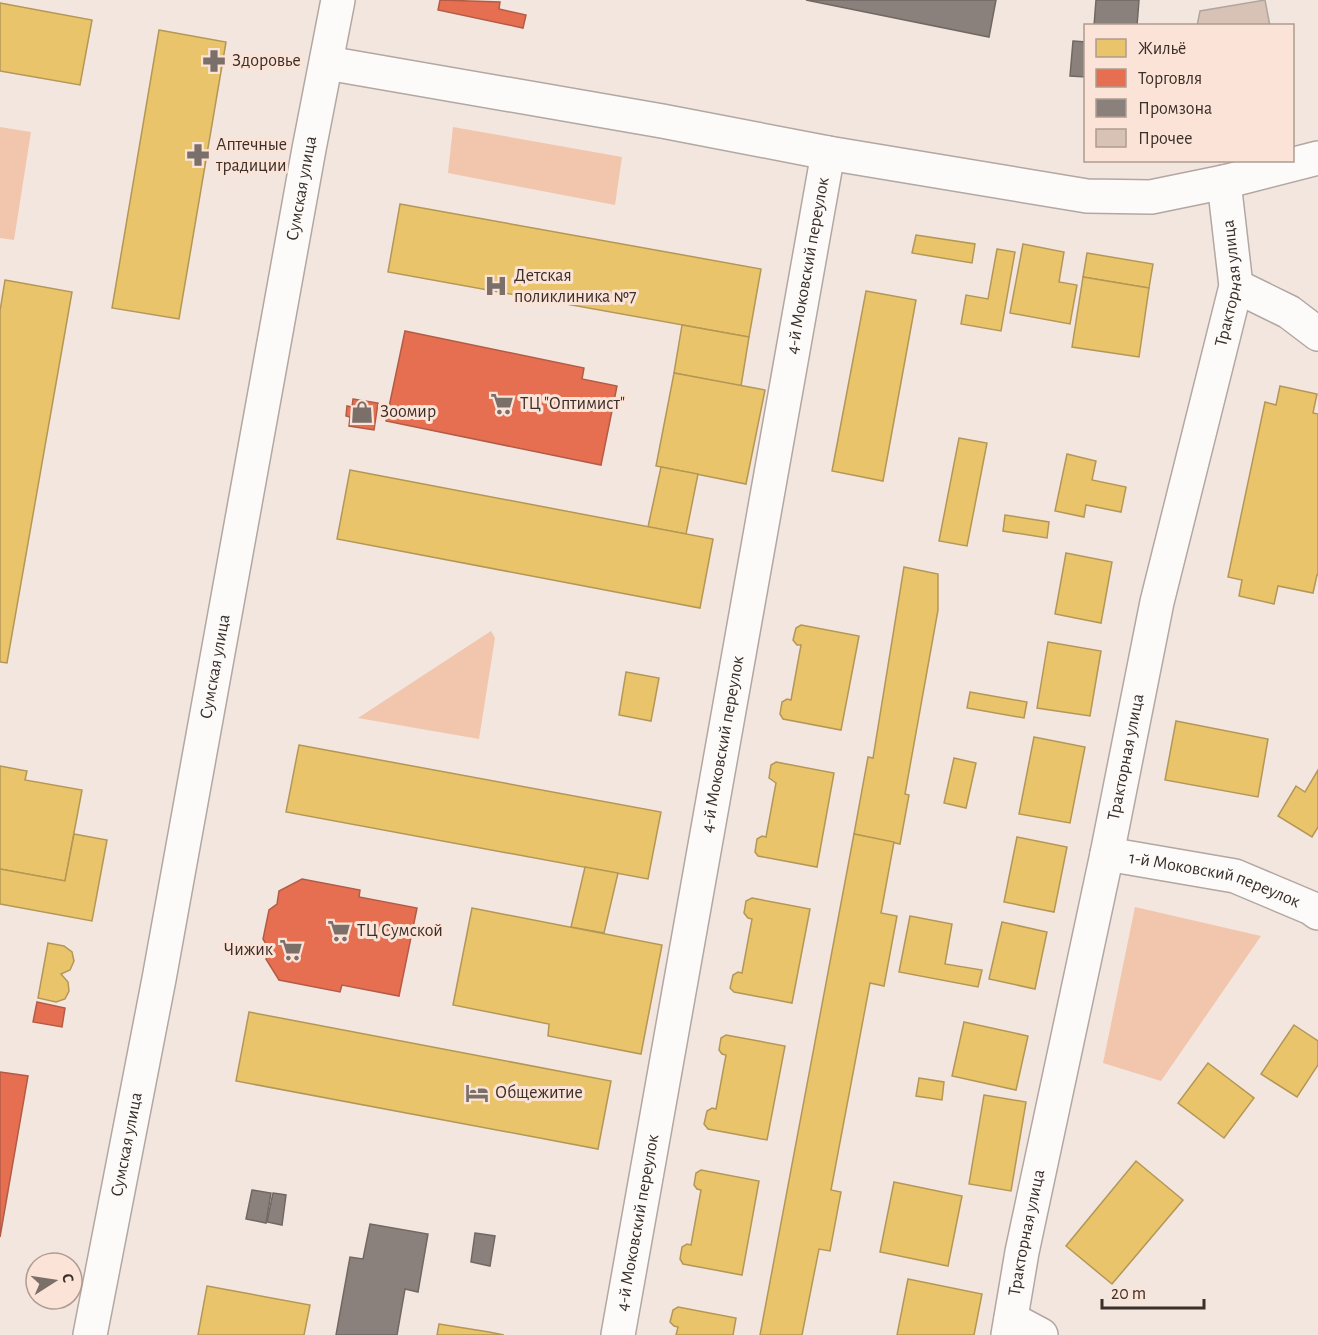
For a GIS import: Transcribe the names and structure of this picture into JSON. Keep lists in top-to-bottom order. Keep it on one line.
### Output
{"streets":{"street":["Сумская улица","4-й Моковский переулок","Тракторная улица","1-й Моковский переулок"]},"crossings":[["Тракторная улица","1-й Моковский переулок"]],"places":{"pharmacy":["Здоровье","Аптечные традиции"],"hospital":["Детская поликлиника №7"],"supermarket":["ТЦ \"Оптимист\"","ТЦ Сумской","Чижик"],"shop":["Зоомир"],"hotel":["Общежитие"]},"legend":["Жильё","Торговля","Промзона","Прочее"],"scale_bar":"20 m","north":"right"}
